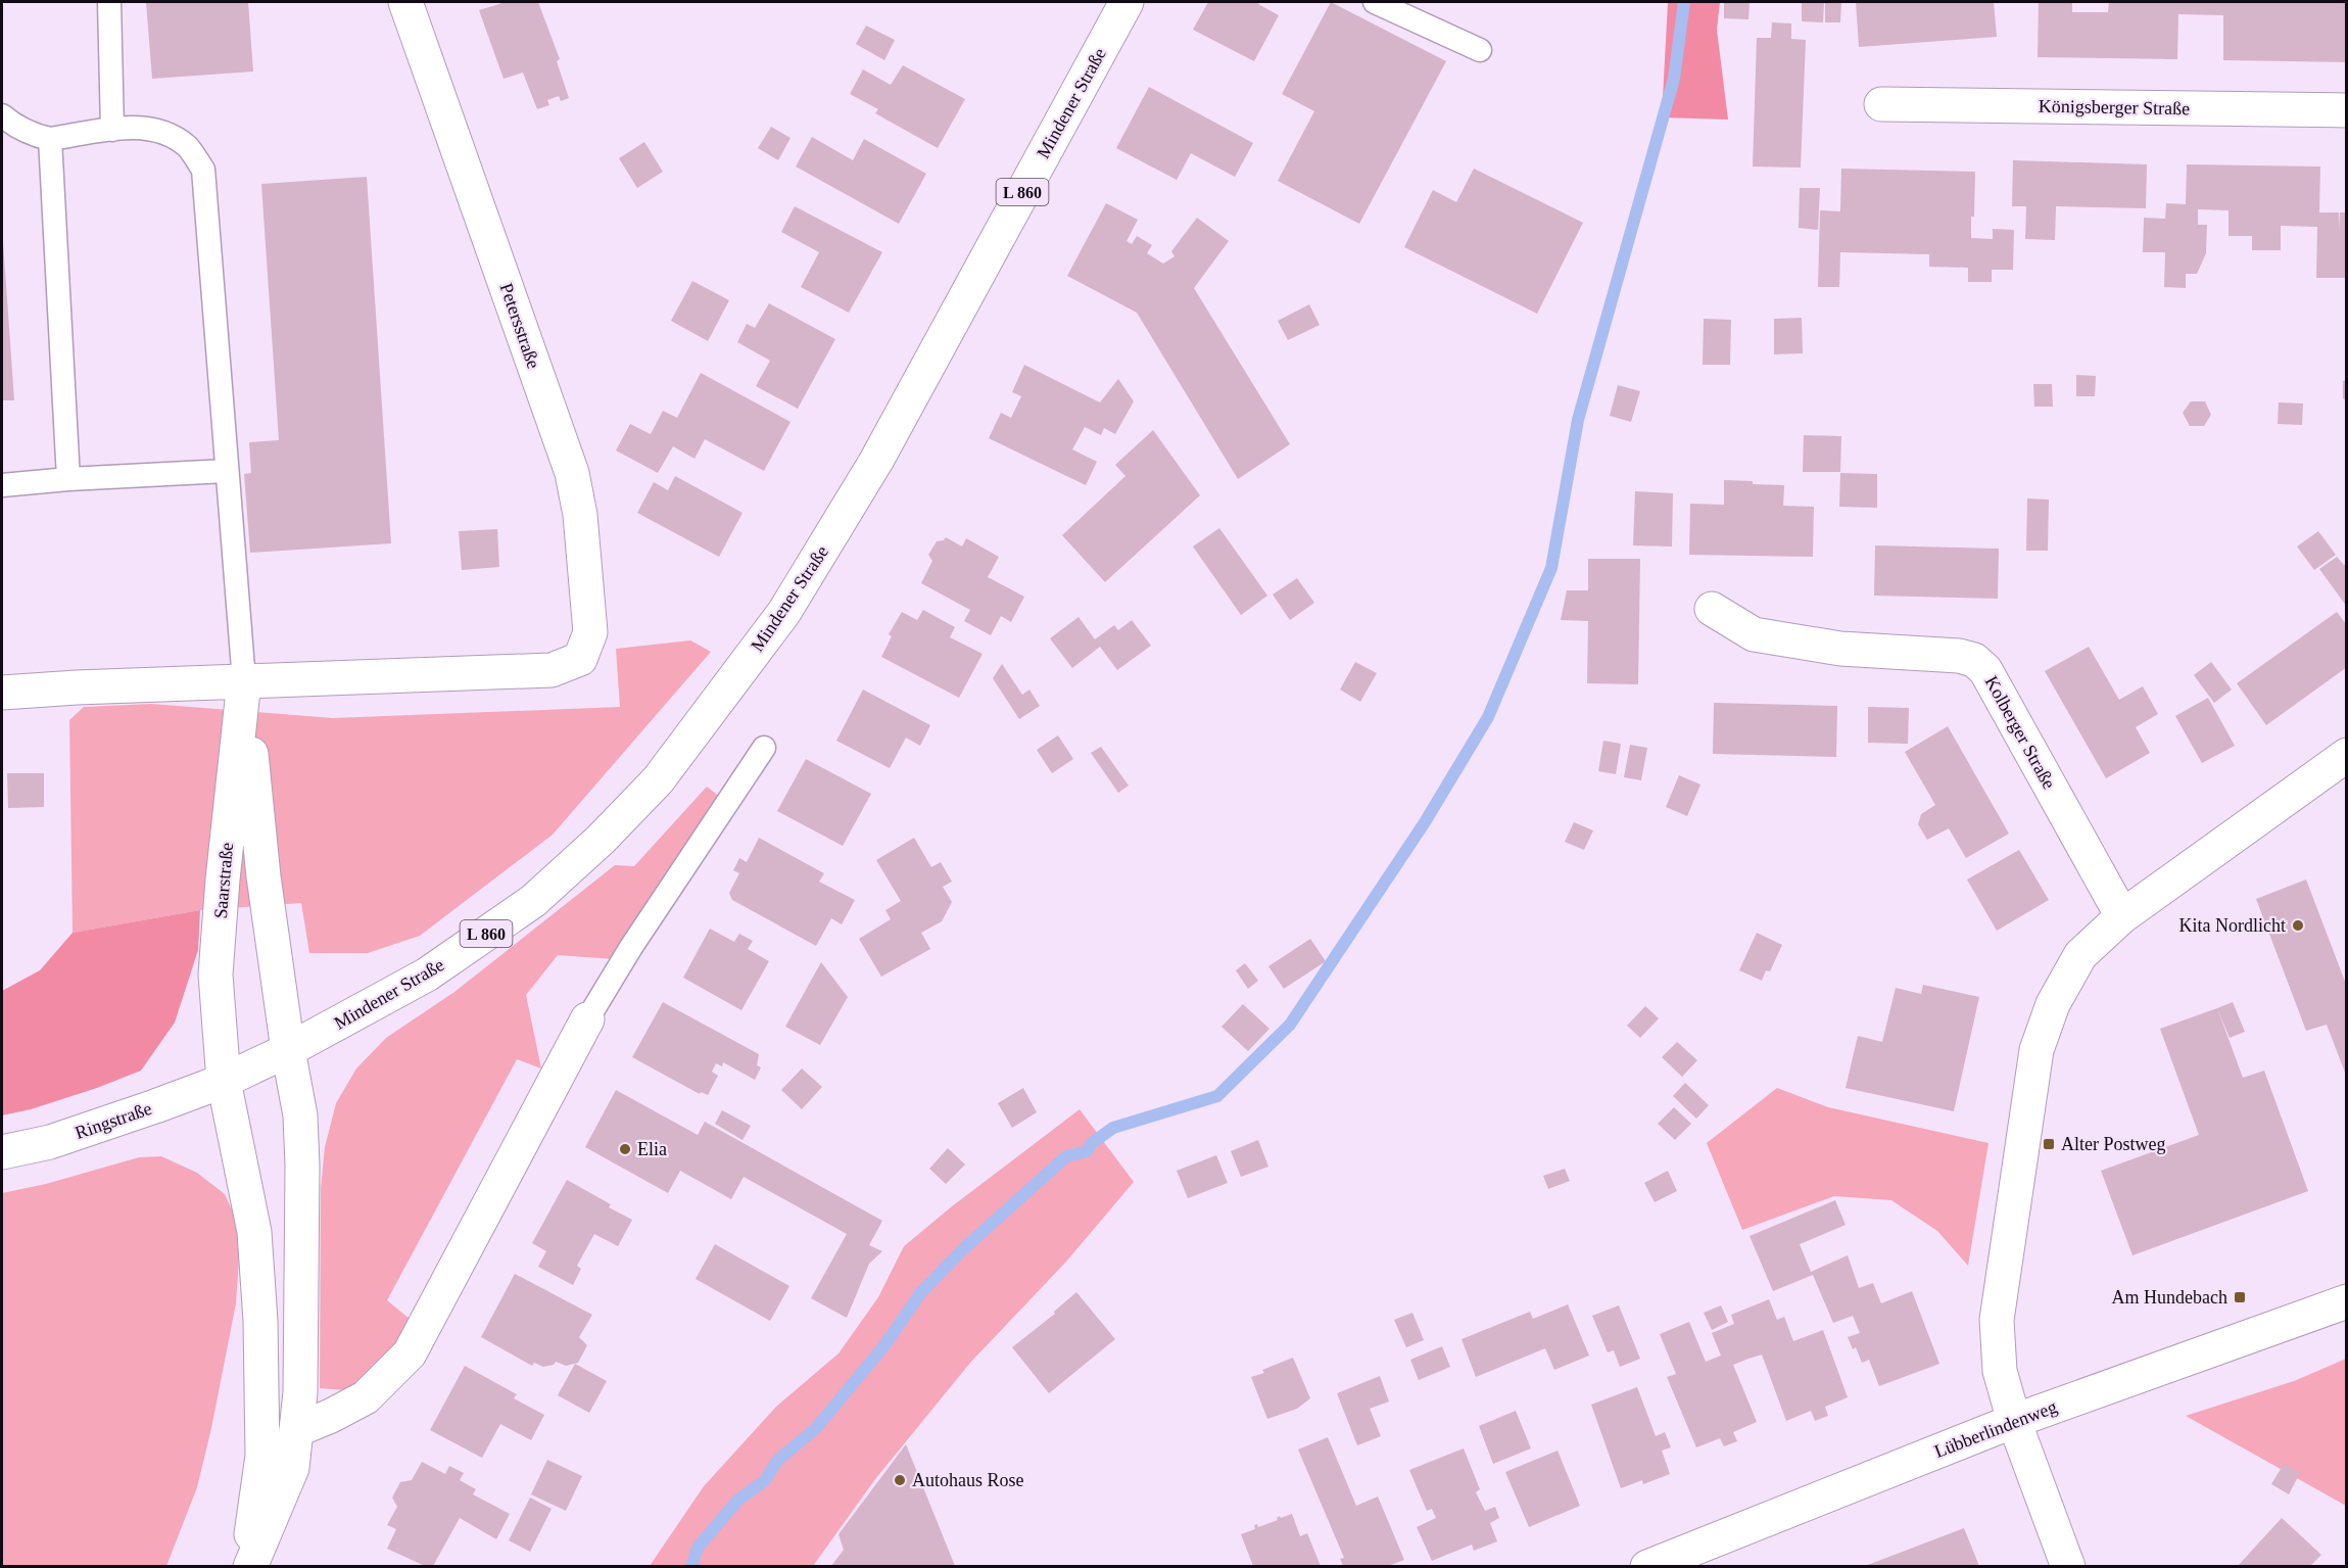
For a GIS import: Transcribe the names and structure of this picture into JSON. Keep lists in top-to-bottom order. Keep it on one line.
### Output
{"streets":{"street":["Mindener Straße","Königsberger Straße","L 860","Petersstraße","Kolberger Straße","Saarstraße","Ringstraße","Lübberlindenweg"]},"crossings":[["Mindener Straße","Saarstraße"],["Mindener Straße","Ringstraße"],["Petersstraße","Saarstraße"],["Saarstraße","Ringstraße"]],"places":{"other":["Kita Nordlicht","Elia","Autohaus Rose"],"transit":["Alter Postweg","Am Hundebach"]}}
